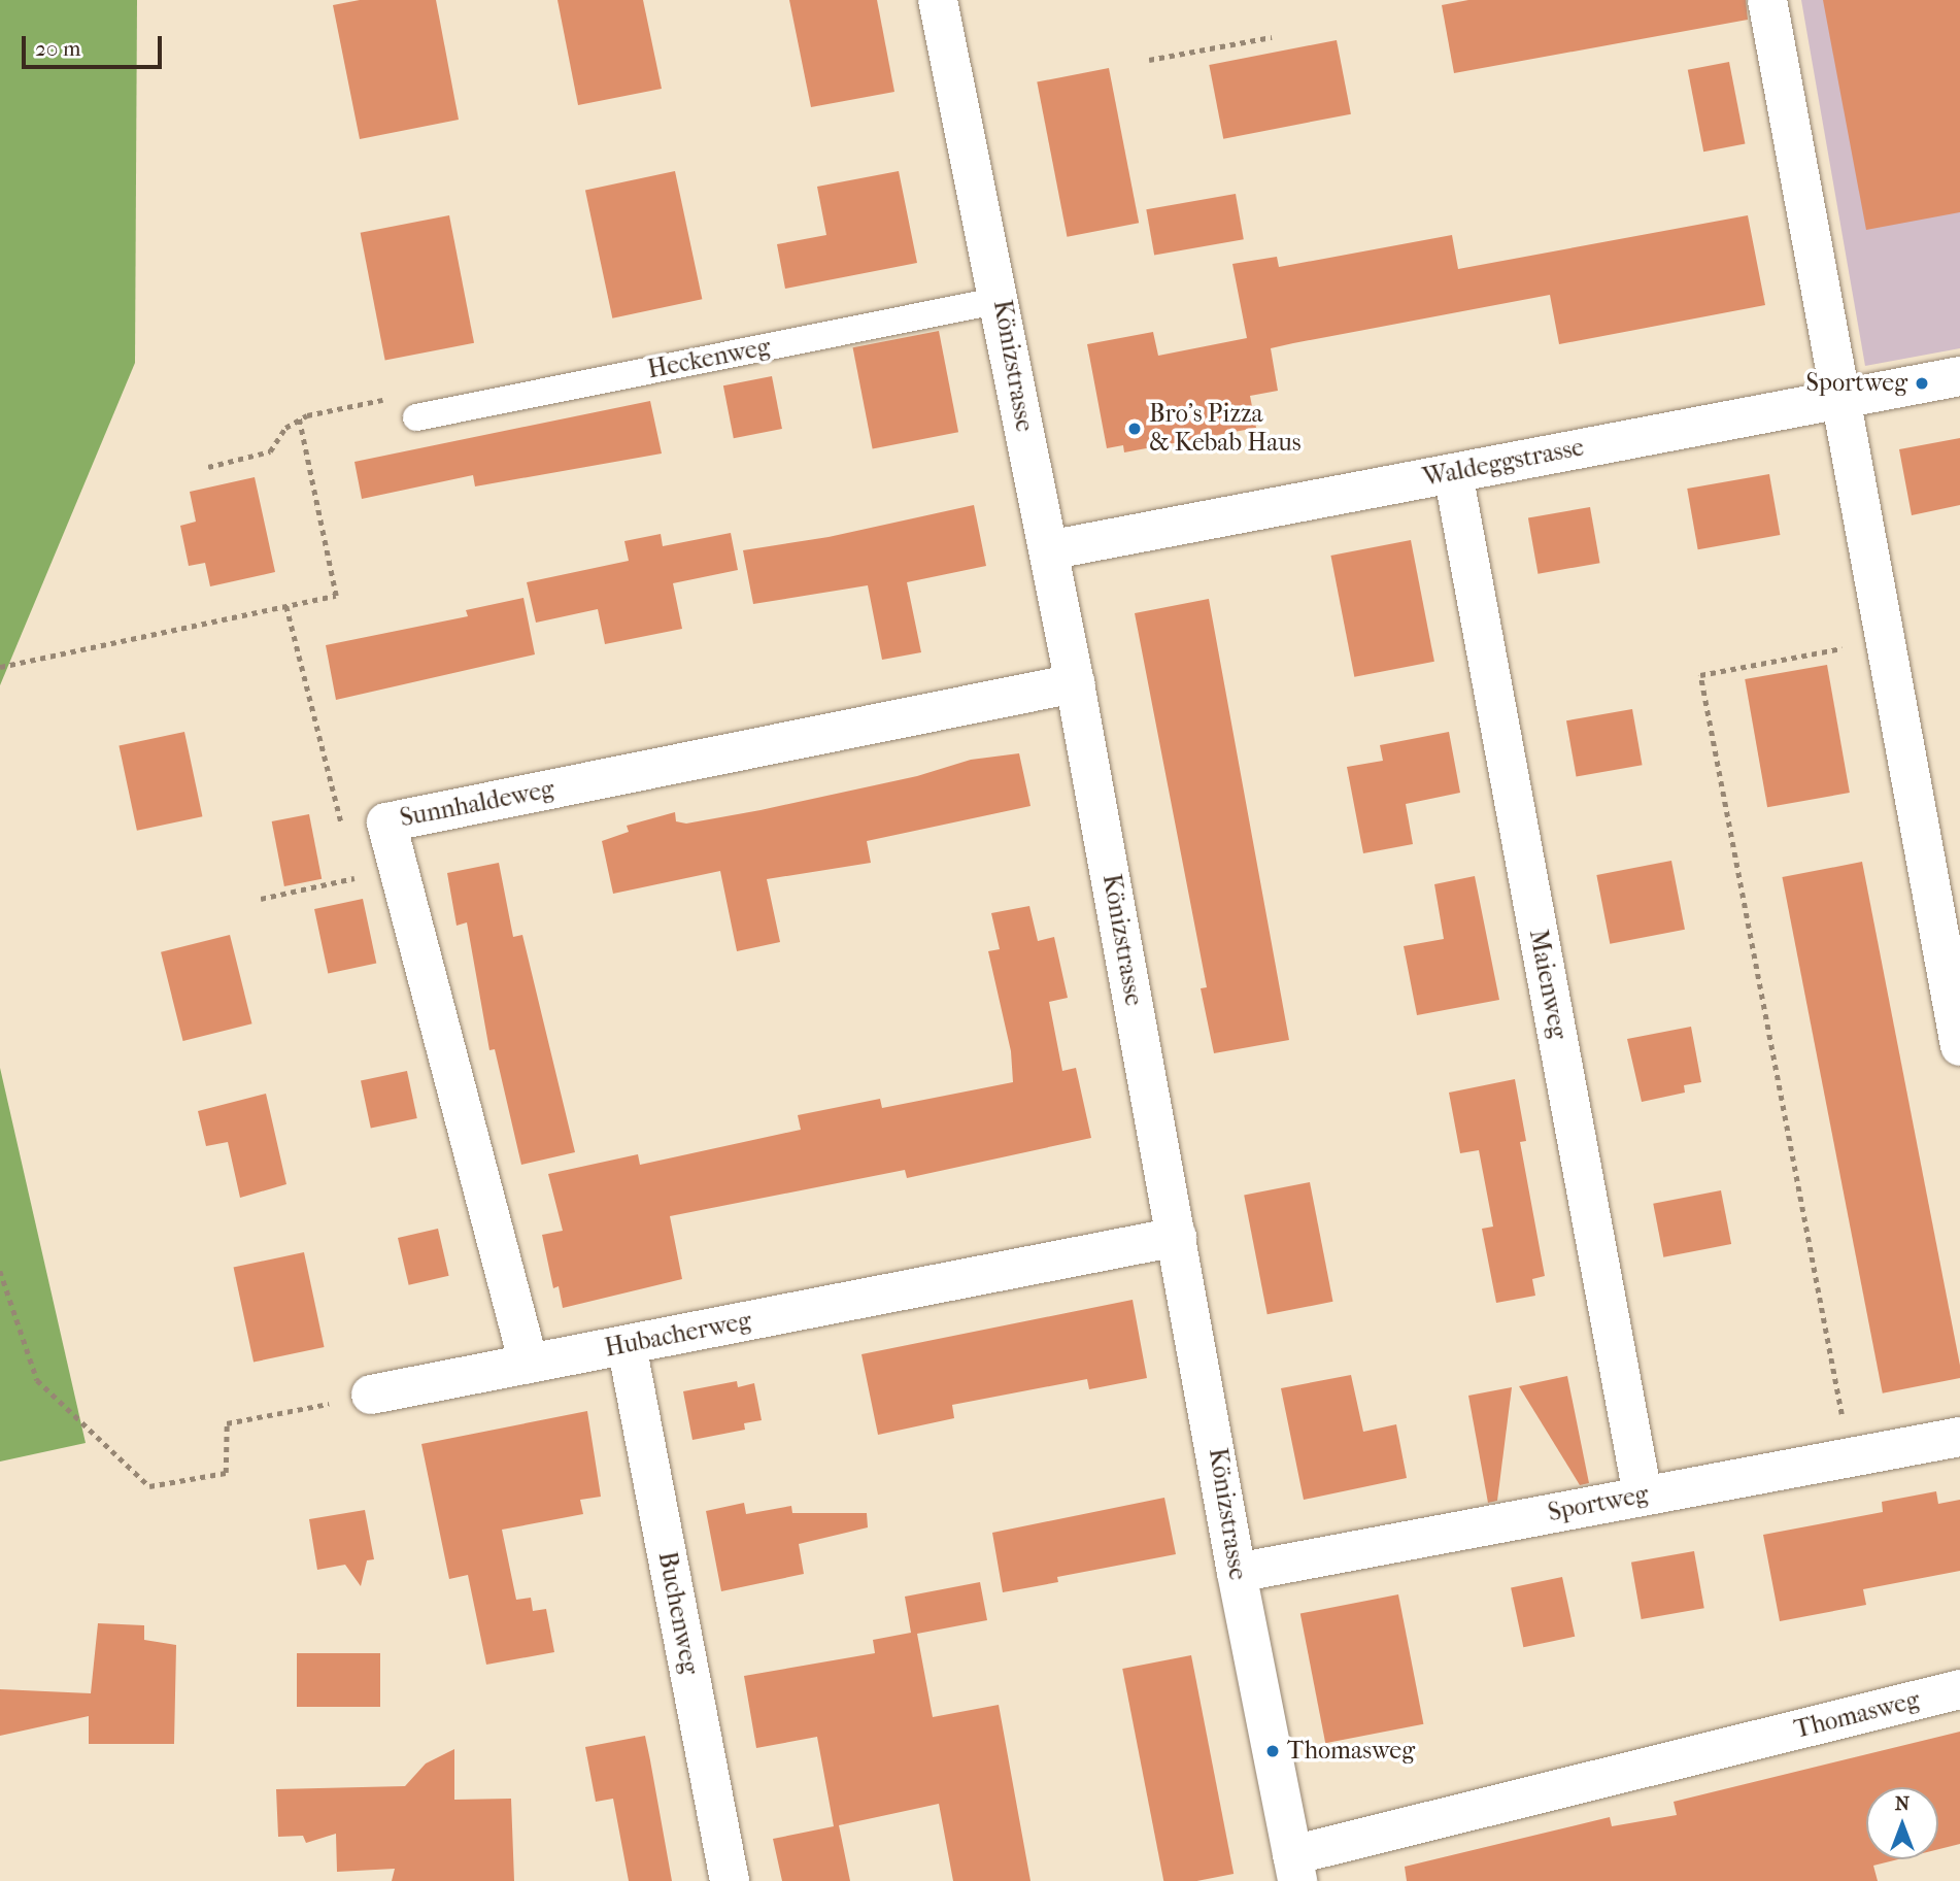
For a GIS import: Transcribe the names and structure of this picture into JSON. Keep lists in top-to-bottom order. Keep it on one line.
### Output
{"streets":{"street":["Könizstrasse","Waldeggstrasse","Sunnhaldeweg","Maienweg","Hubacherweg","Sportweg","Buchenweg","Thomasweg"],"lane":["Heckenweg"]},"crossings":[["Heckenweg","Könizstrasse"],["Könizstrasse","Waldeggstrasse"],["Könizstrasse","Sunnhaldeweg"],["Könizstrasse","Hubacherweg"],["Könizstrasse","Sportweg"],["Könizstrasse","Thomasweg"],["Waldeggstrasse","Maienweg"],["Sunnhaldeweg","Hubacherweg"],["Maienweg","Sportweg"],["Hubacherweg","Buchenweg"]],"places":["Sportweg","Bro's Pizza & Kebab Haus","Thomasweg"],"scale_bar":"20 m","north":"top"}
